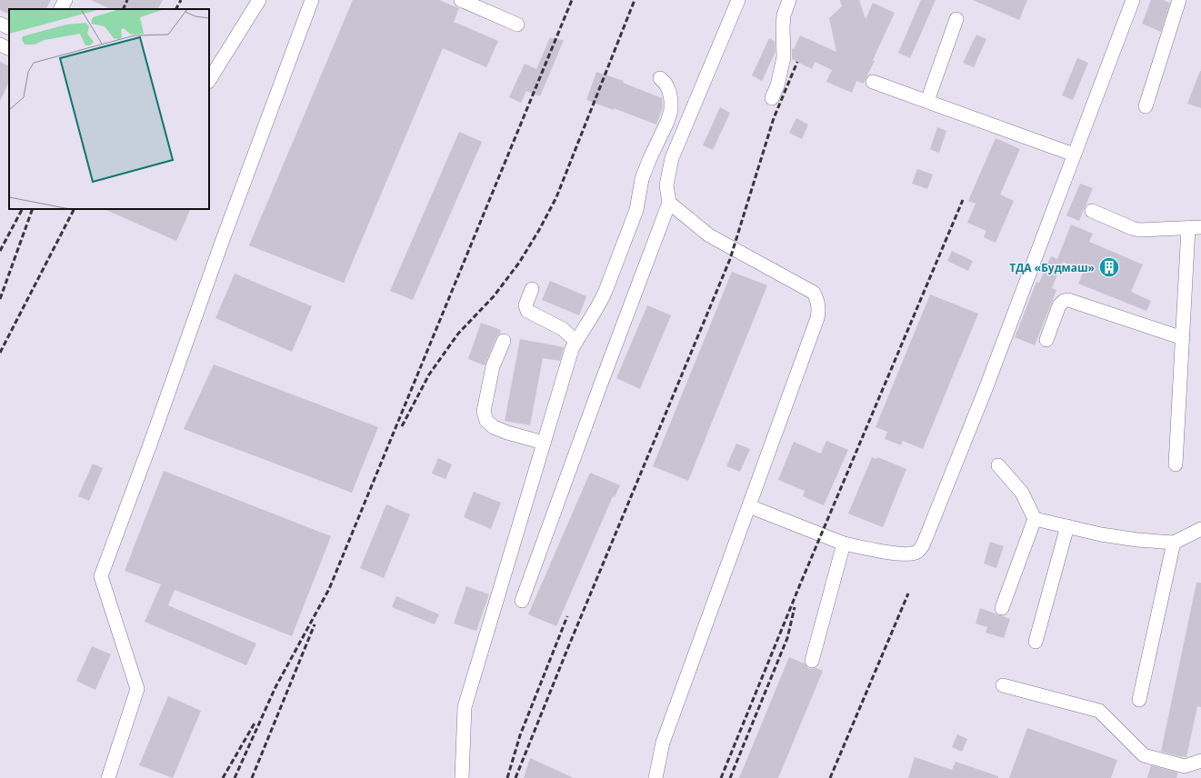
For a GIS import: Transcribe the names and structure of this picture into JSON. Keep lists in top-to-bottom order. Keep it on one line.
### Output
{"places":{"building":["ТДА «Будмаш»"]}}
